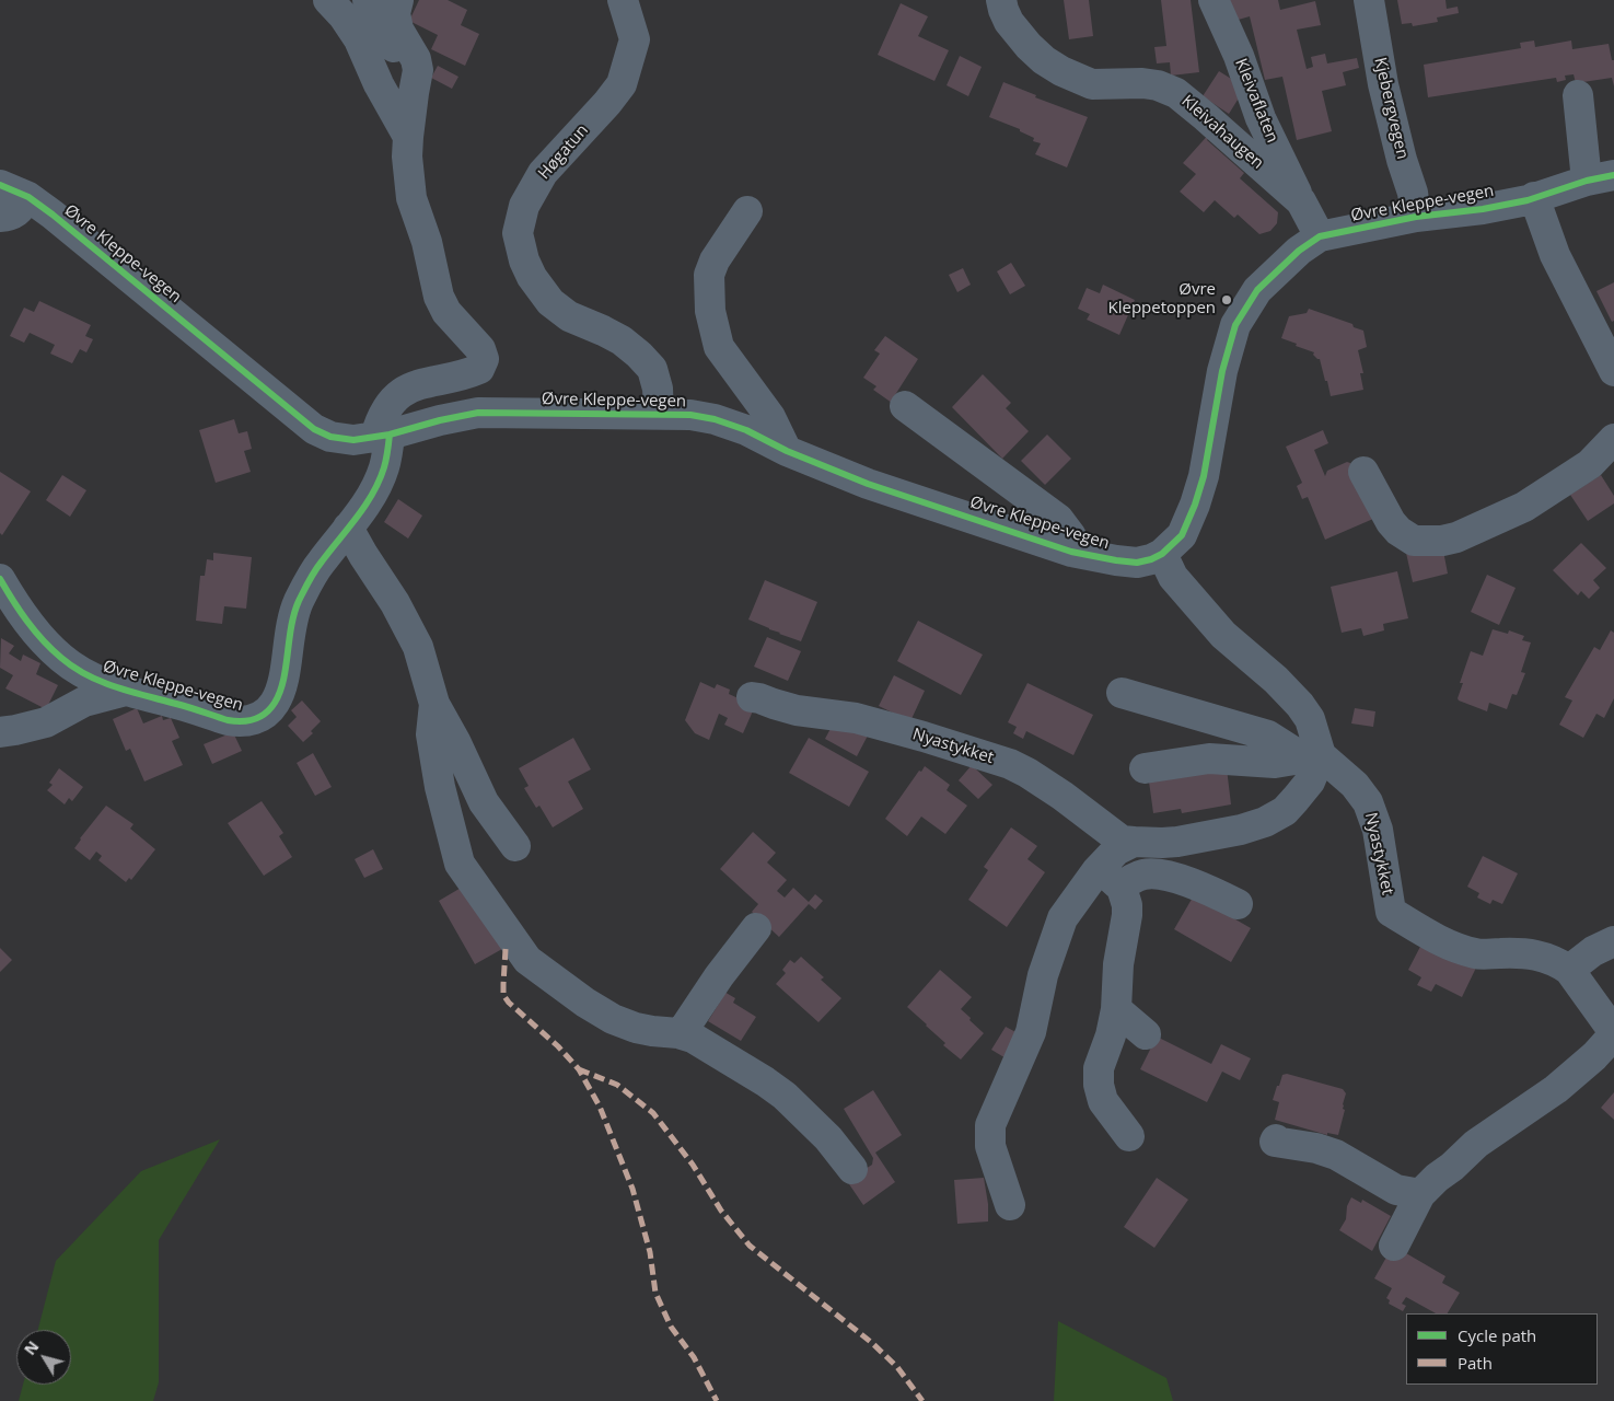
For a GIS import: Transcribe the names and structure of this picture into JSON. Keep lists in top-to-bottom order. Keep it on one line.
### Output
{"streets":{"street":["Kleivaflaten","Kjebergvegen","Kleivahaugen","Høgatun","Øvre Kleppe-vegen","Nyastykket"]},"crossings":[["Kleivaflaten","Kleivahaugen"],["Kjebergvegen","Øvre Kleppe-vegen"],["Kleivahaugen","Øvre Kleppe-vegen"],["Høgatun","Øvre Kleppe-vegen"]],"places":["Øvre Kleppetoppen"],"legend":["Cycle path","Path"],"north":"top left"}
